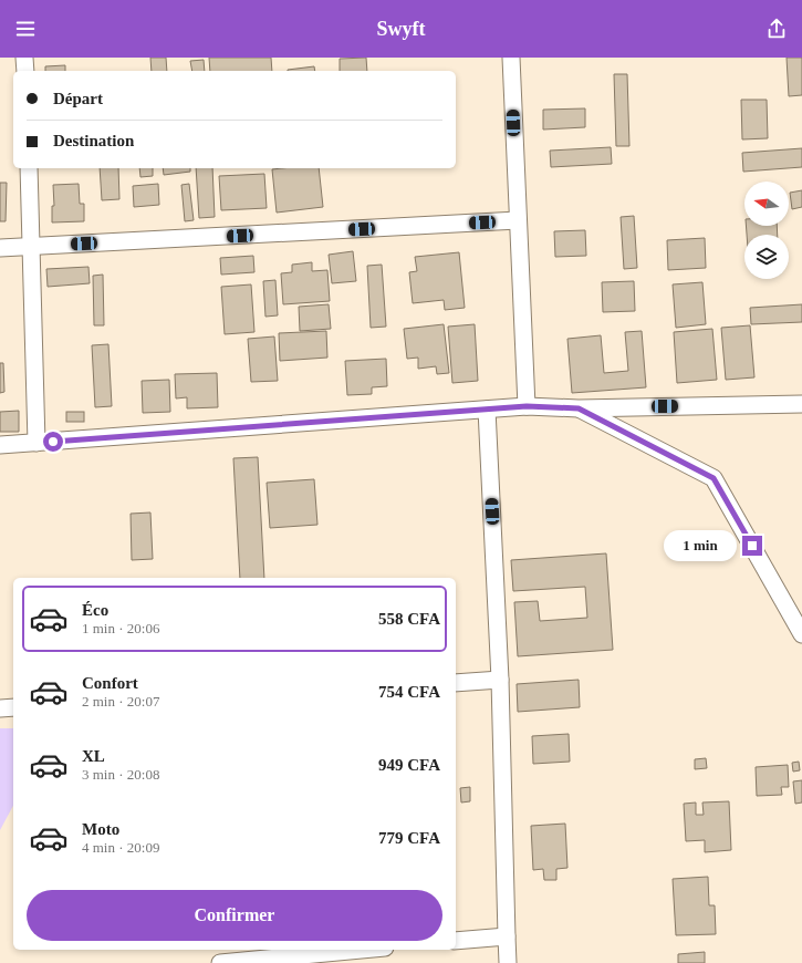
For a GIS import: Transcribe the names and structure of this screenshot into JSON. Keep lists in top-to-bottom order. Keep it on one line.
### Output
{"north":"left","page":{"header":"Swyft","banner":["Départ","Destination"],"bubble":"1 min","list":[{"name":"Éco","note":"1 min · 20:06","value":"558 CFA"},{"name":"Confort","note":"2 min · 20:07","value":"754 CFA"},{"name":"XL","note":"3 min · 20:08","value":"949 CFA"},{"name":"Moto","note":"4 min · 20:09","value":"779 CFA"}],"buttons":"Confirmer"}}
